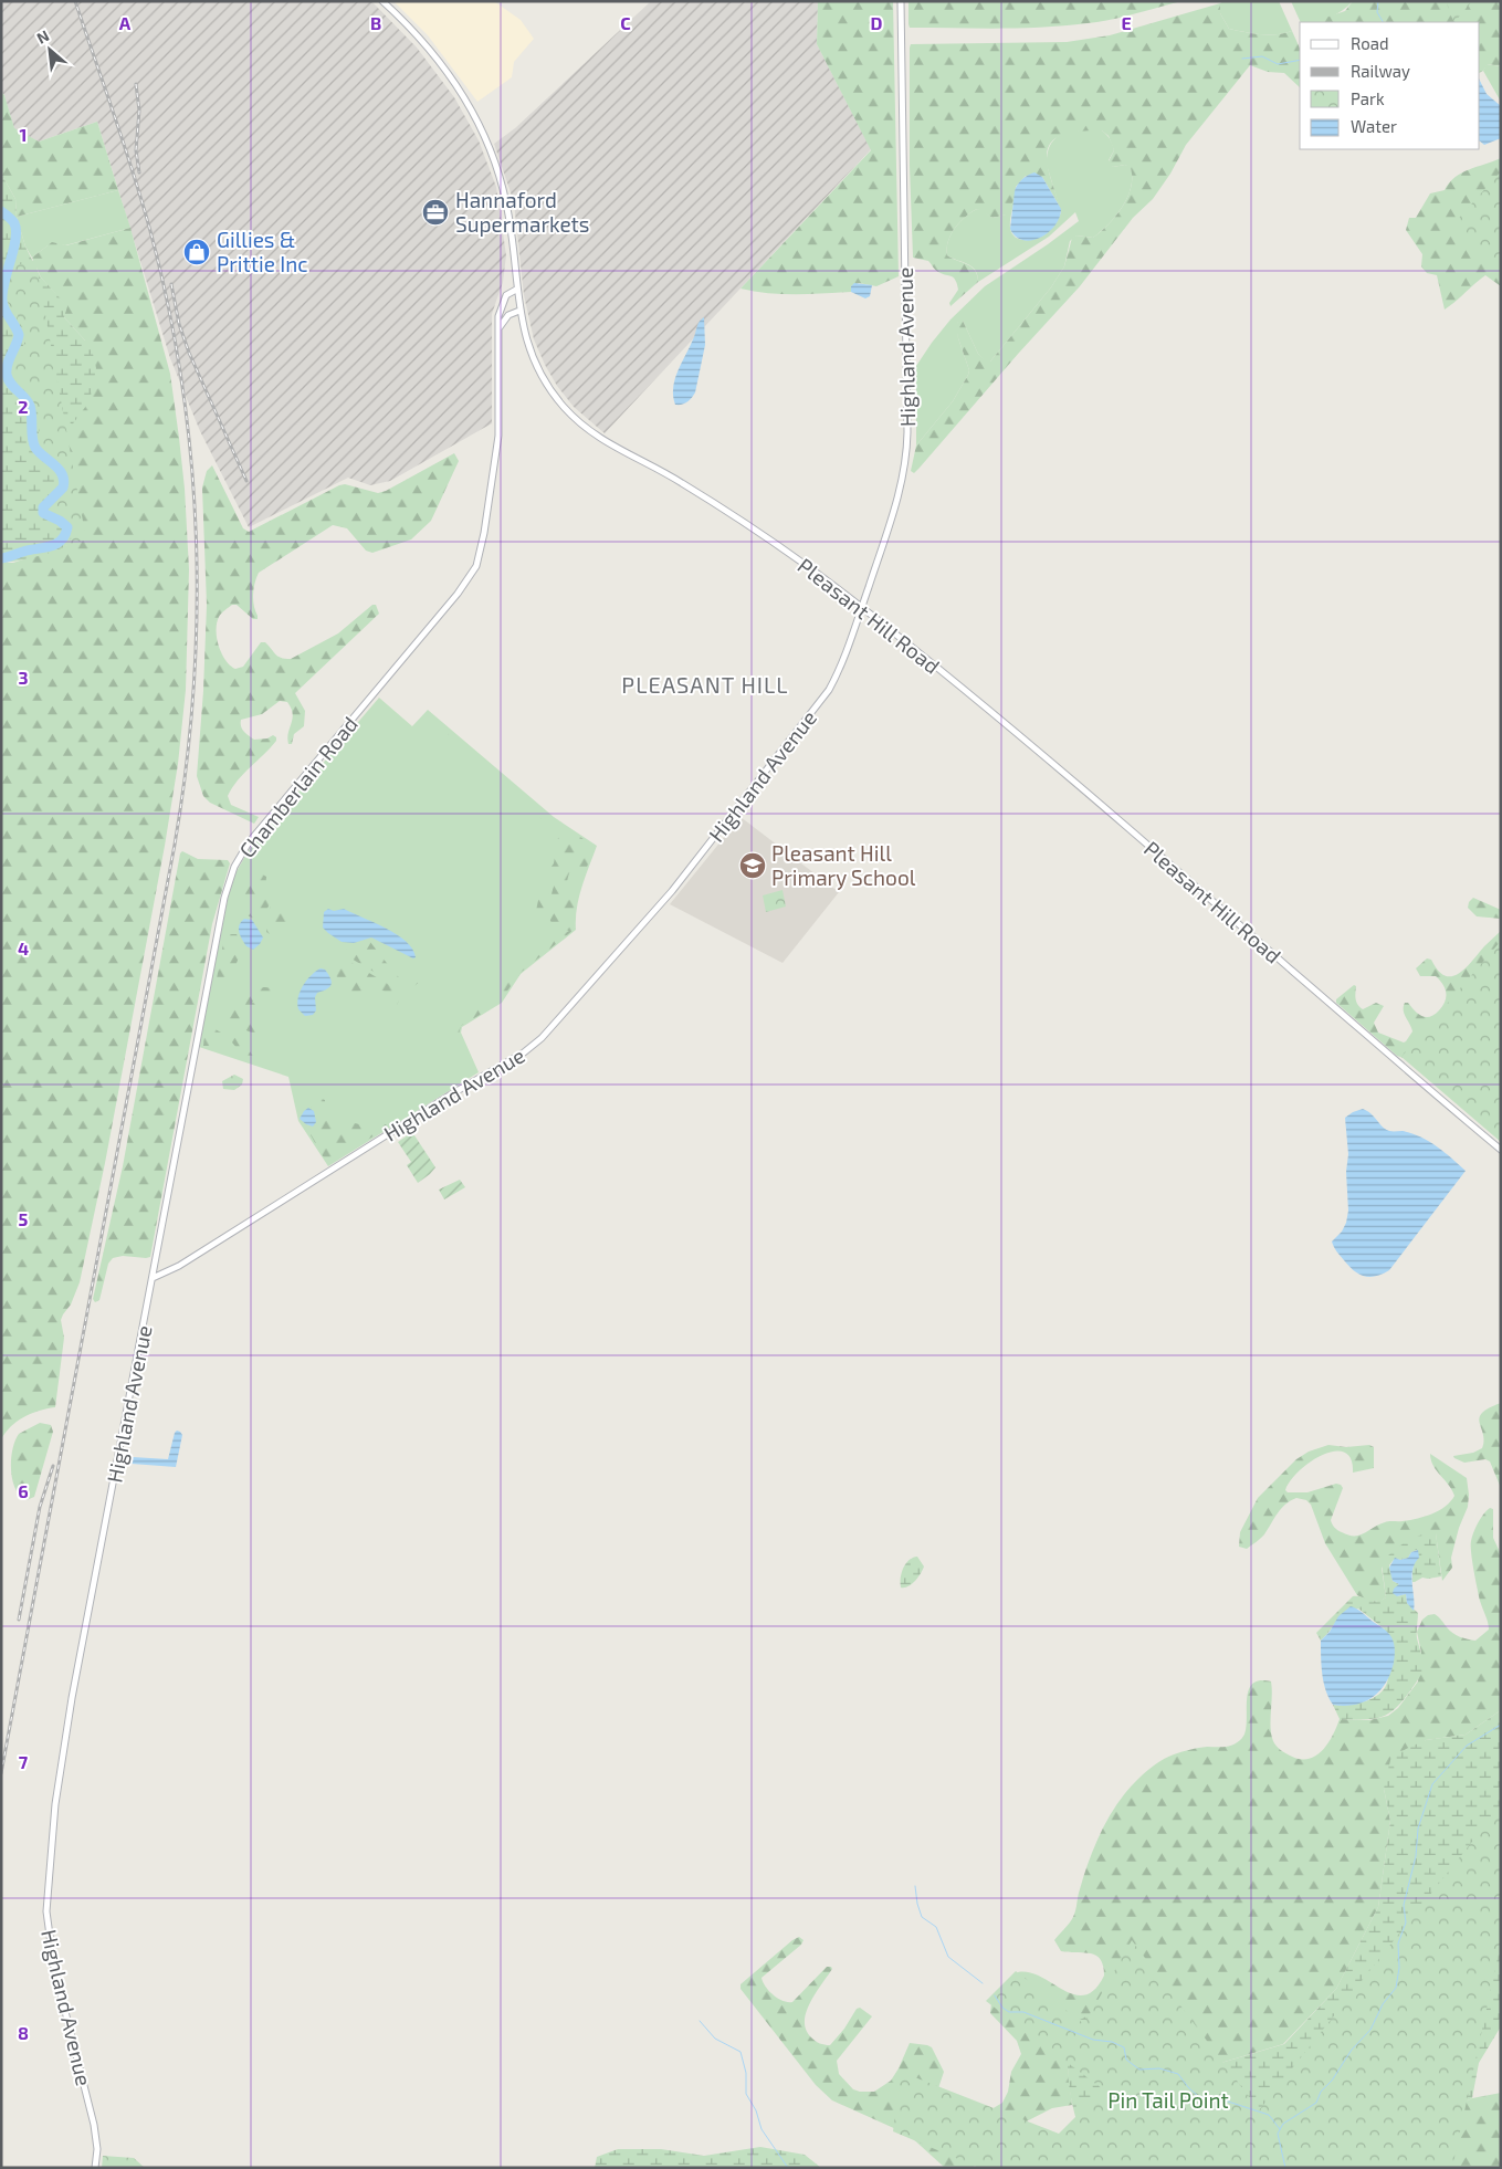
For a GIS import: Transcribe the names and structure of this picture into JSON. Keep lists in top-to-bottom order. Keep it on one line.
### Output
{"streets":{"street":["Highland Avenue","Pleasant Hill Road","Chamberlain Road"]},"crossings":[["Highland Avenue","Pleasant Hill Road"],["Highland Avenue","Chamberlain Road"],["Pleasant Hill Road","Chamberlain Road"]],"districts":["PLEASANT HILL"],"parks":["Pin Tail Point"],"places":{"office":["Hannaford Supermarkets"],"shop":["Gillies & Prittie Inc"],"school or university":["Pleasant Hill Primary School"]},"legend":["Road","Railway","Park","Water"],"north":"top left","grid":{"columns":["A","B","C","D","E"],"rows":["1","2","3","4","5","6","7","8"]}}
